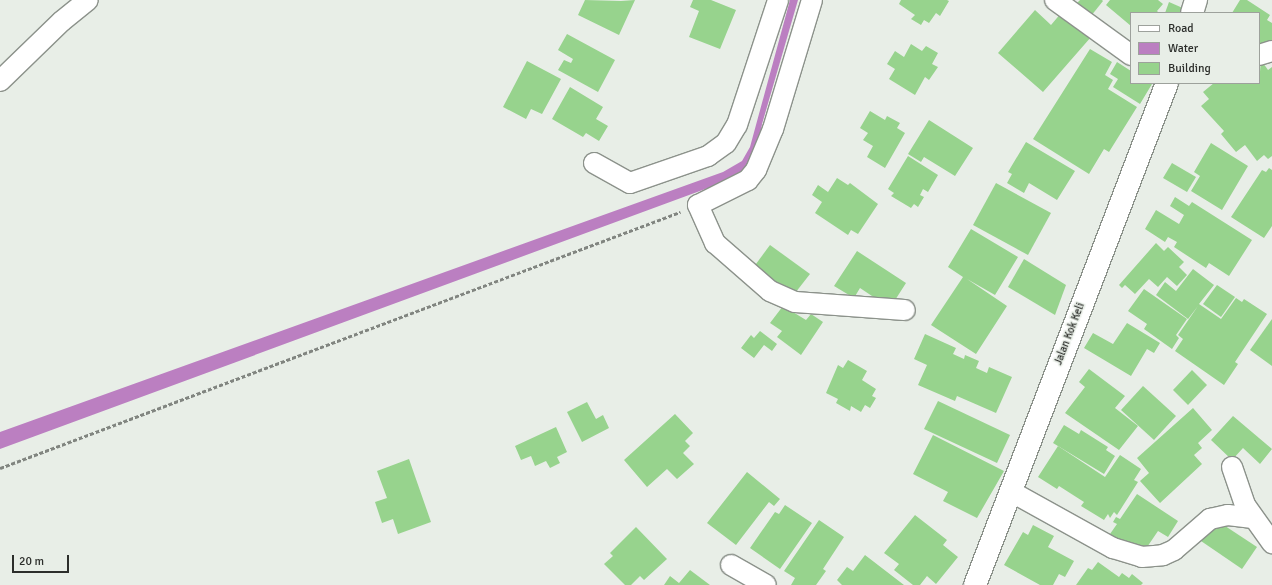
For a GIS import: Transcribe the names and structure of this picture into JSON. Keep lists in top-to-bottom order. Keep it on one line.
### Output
{"streets":{"street":["Jalan Kok Keli"]},"legend":["Road","Water","Building"],"scale_bar":"20 m"}
